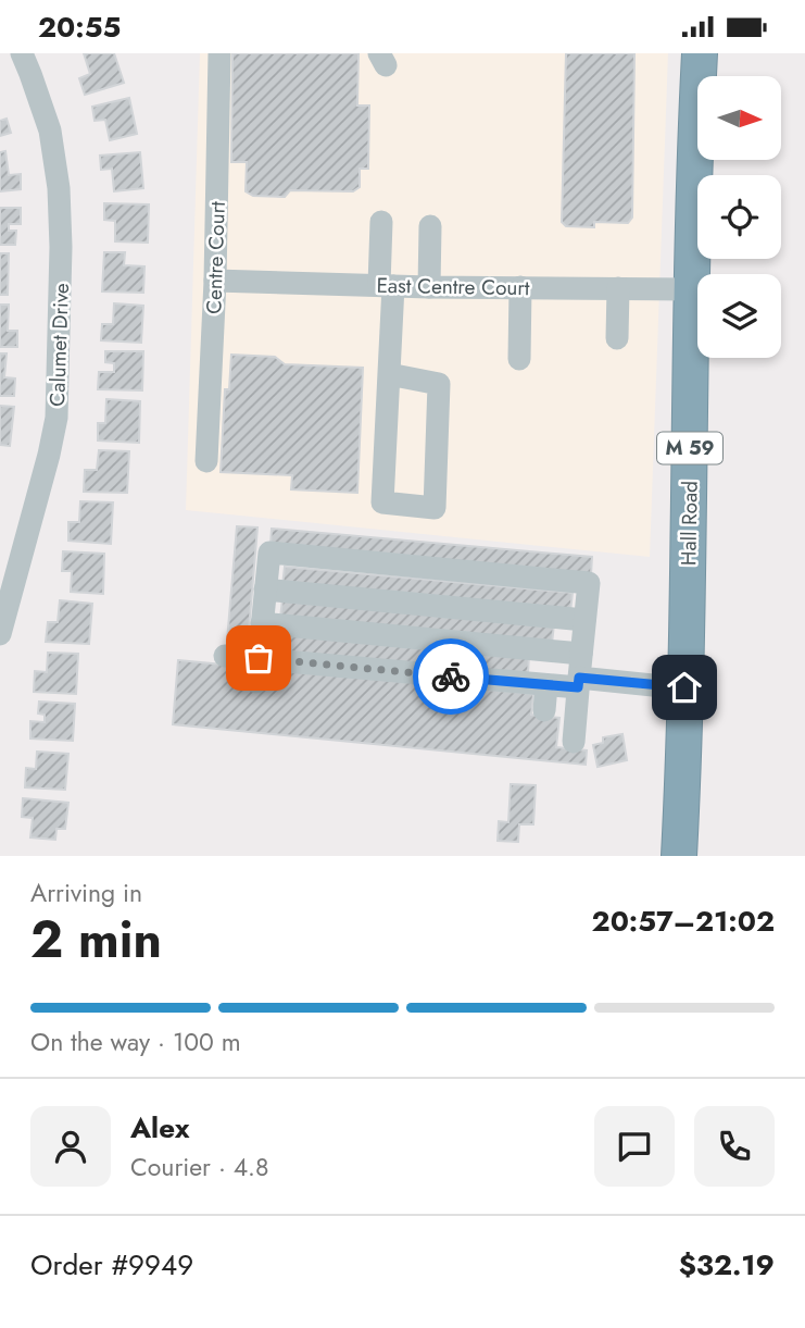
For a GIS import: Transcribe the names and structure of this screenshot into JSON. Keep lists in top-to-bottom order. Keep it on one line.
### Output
{"streets":{"highway":["M 59","Hall Road"],"street":["Centre Court","East Centre Court","Calumet Drive"]},"crossings":[["Centre Court","East Centre Court"],["East Centre Court","Hall Road"]],"north":"right","page":{"status":"20:55","heading":["2 min","Arriving in","20:57–21:02"],"panel":["Alex","Courier · 4.8","Order #9949","$32.19"],"bar":"On the way · 100 m"}}
